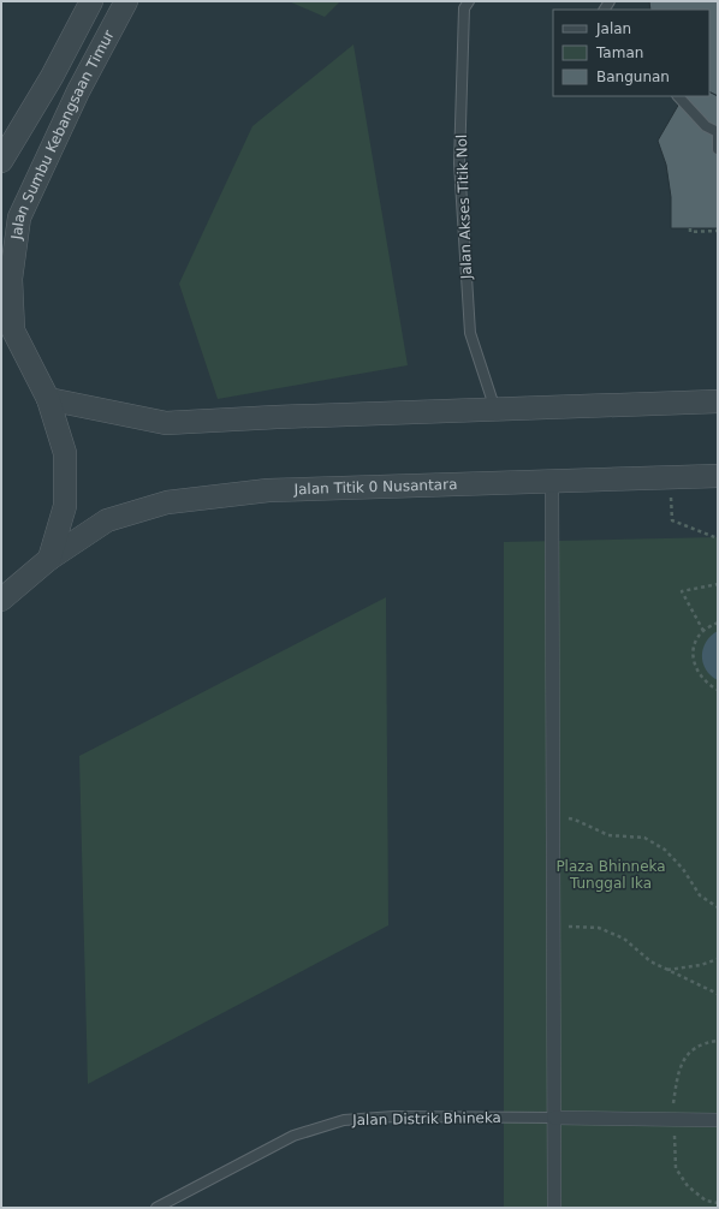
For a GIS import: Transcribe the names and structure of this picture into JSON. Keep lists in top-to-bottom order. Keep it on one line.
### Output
{"streets":{"street":["Jalan Sumbu Kebangsaan Timur","Jalan Titik 0 Nusantara","Jalan Distrik Bhineka"],"lane":["Jalan Akses Titik Nol"]},"crossings":[["Jalan Sumbu Kebangsaan Timur","Jalan Titik 0 Nusantara"]],"parks":["Plaza Bhinneka Tunggal Ika"],"legend":["Jalan","Taman","Bangunan"]}
